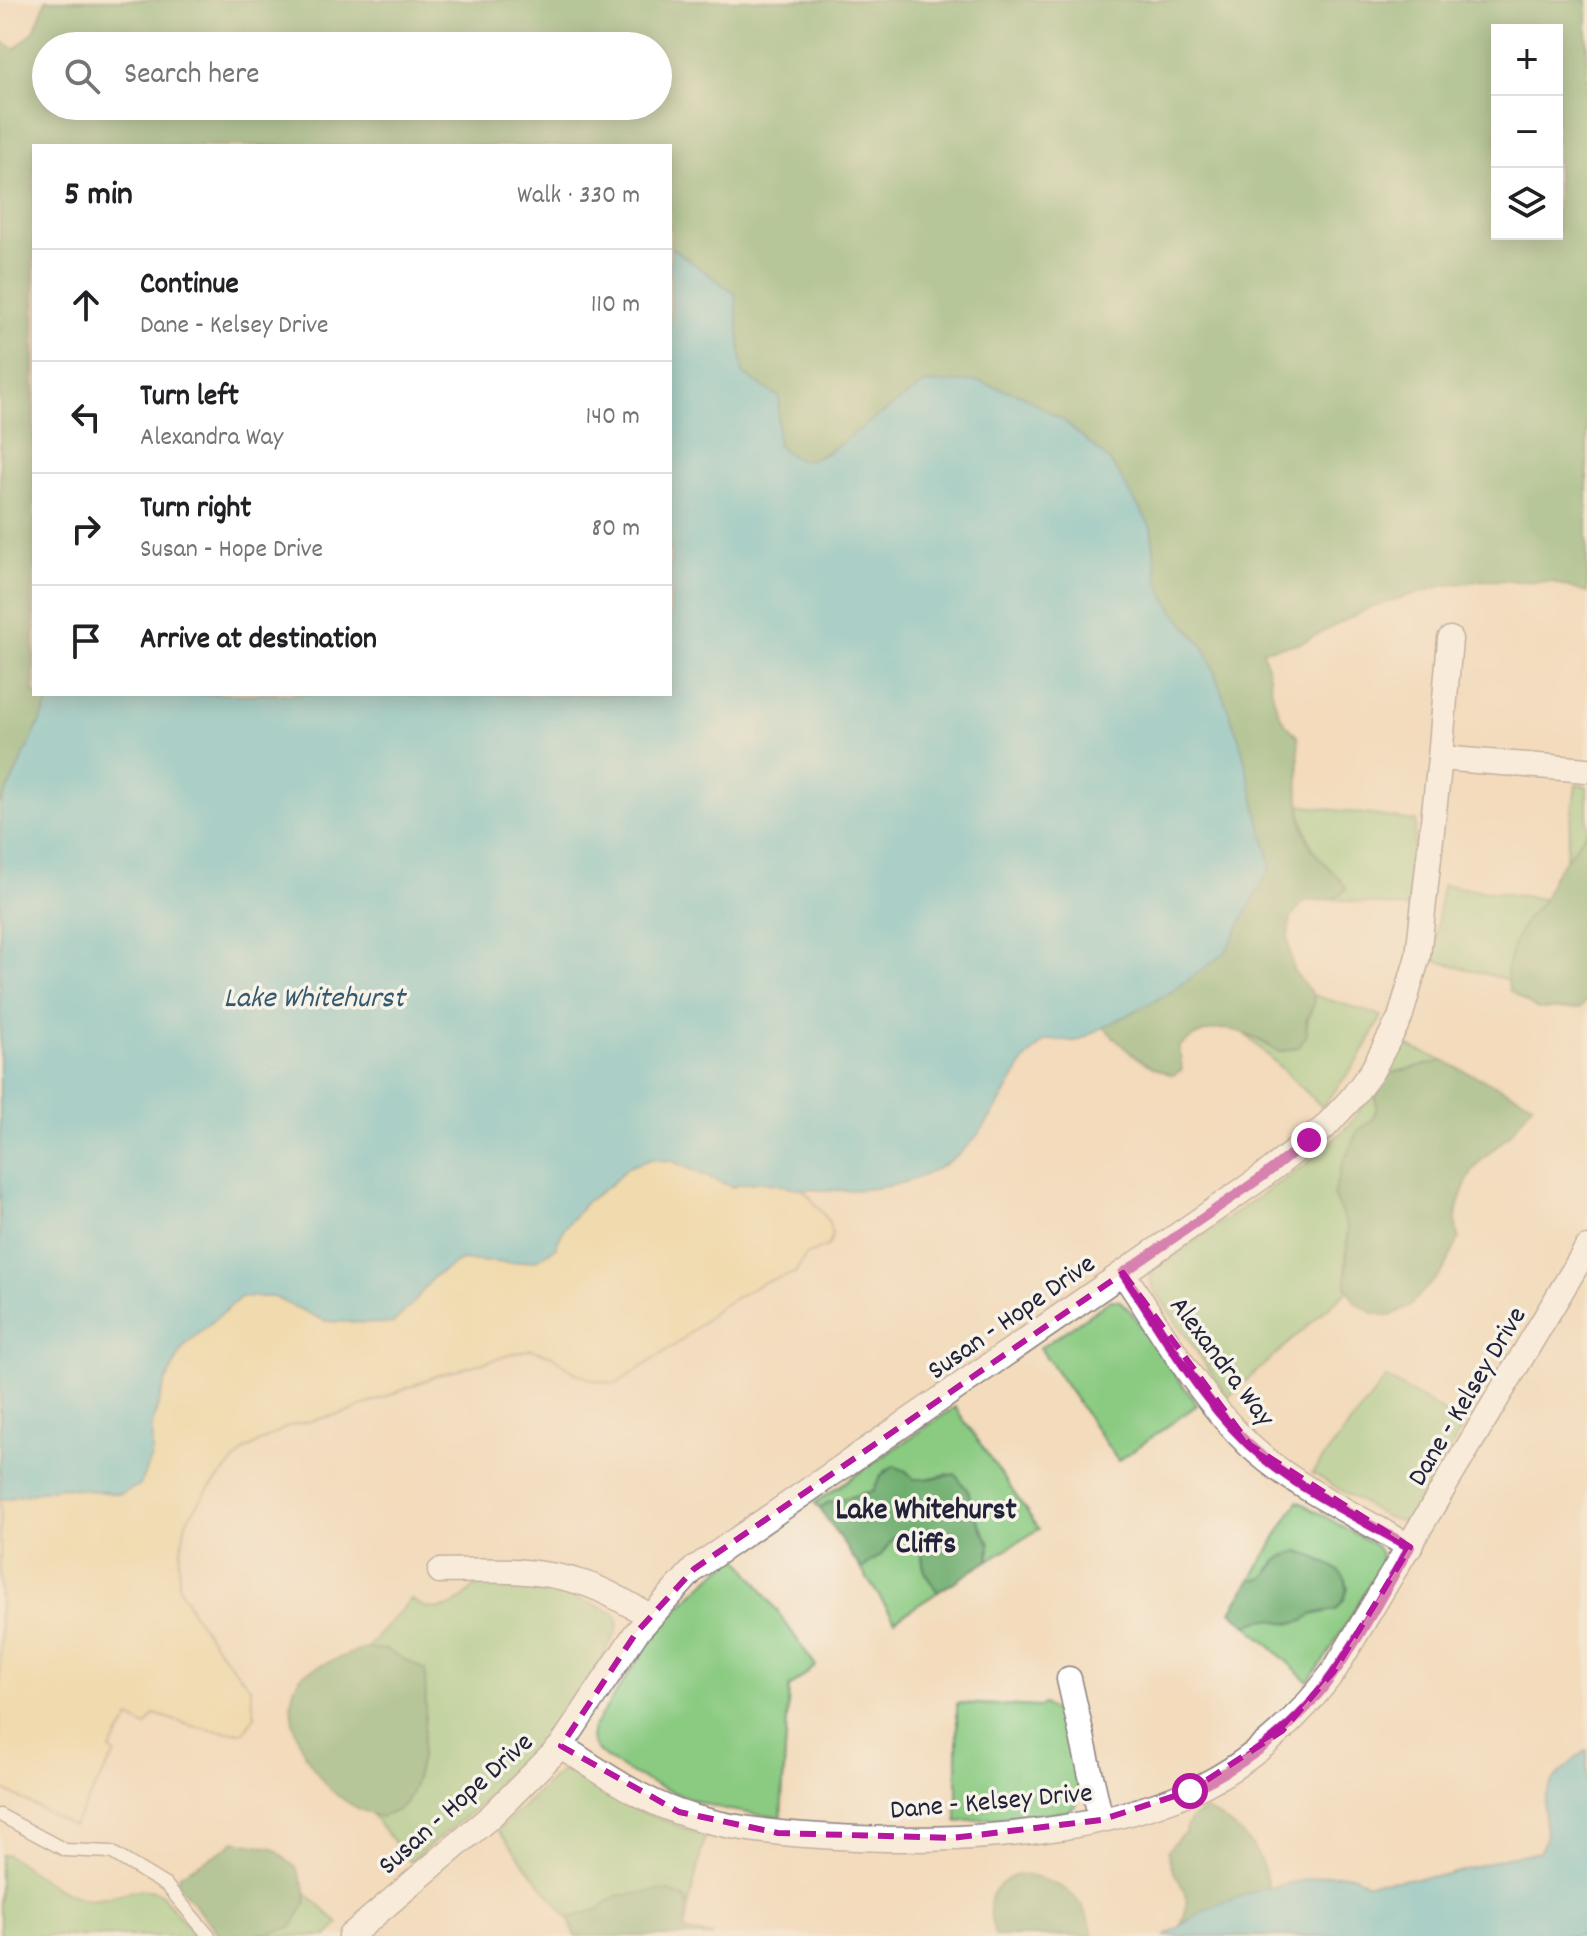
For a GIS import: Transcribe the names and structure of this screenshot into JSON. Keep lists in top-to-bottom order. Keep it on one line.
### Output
{"streets":{"street":["Susan - Hope Drive","Alexandra Way","Dane - Kelsey Drive"]},"crossings":[["Susan - Hope Drive","Alexandra Way"],["Susan - Hope Drive","Dane - Kelsey Drive"],["Alexandra Way","Dane - Kelsey Drive"]],"districts":["Lake Whitehurst Cliffs"],"water":["Lake Whitehurst"],"page":{"map_buttons":["+","−"],"search":"Search here","heading":["5 min","Walk · 330 m"],"list":[["Continue","Dane - Kelsey Drive","110 m"],["Turn left","Alexandra Way","140 m"],["Turn right","Susan - Hope Drive","80 m"],"Arrive at destination"]}}
